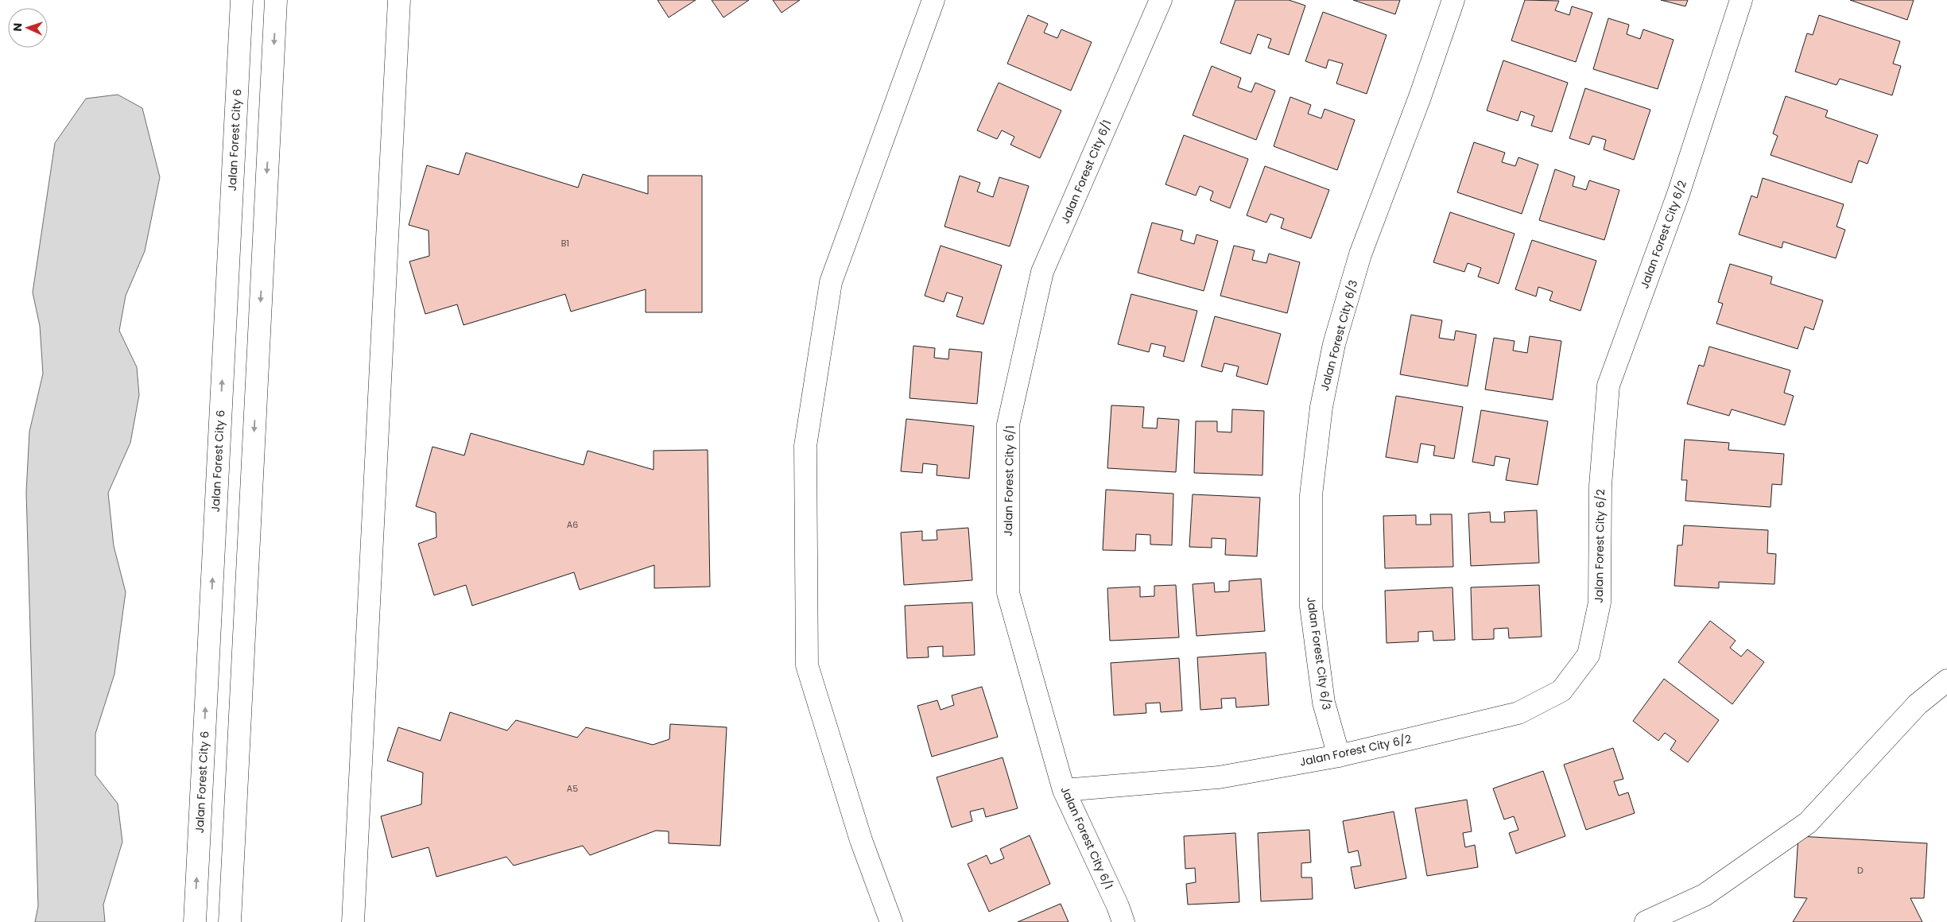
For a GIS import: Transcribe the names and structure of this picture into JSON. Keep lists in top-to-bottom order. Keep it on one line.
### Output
{"streets":{"street":["Jalan Forest City 6","Jalan Forest City 6/1","Jalan Forest City 6/2","Jalan Forest City 6/3"]},"crossings":[["Jalan Forest City 6/1","Jalan Forest City 6/2"],["Jalan Forest City 6/2","Jalan Forest City 6/3"]],"house_numbers":["B1","A6","A5","D"],"north":"left"}
